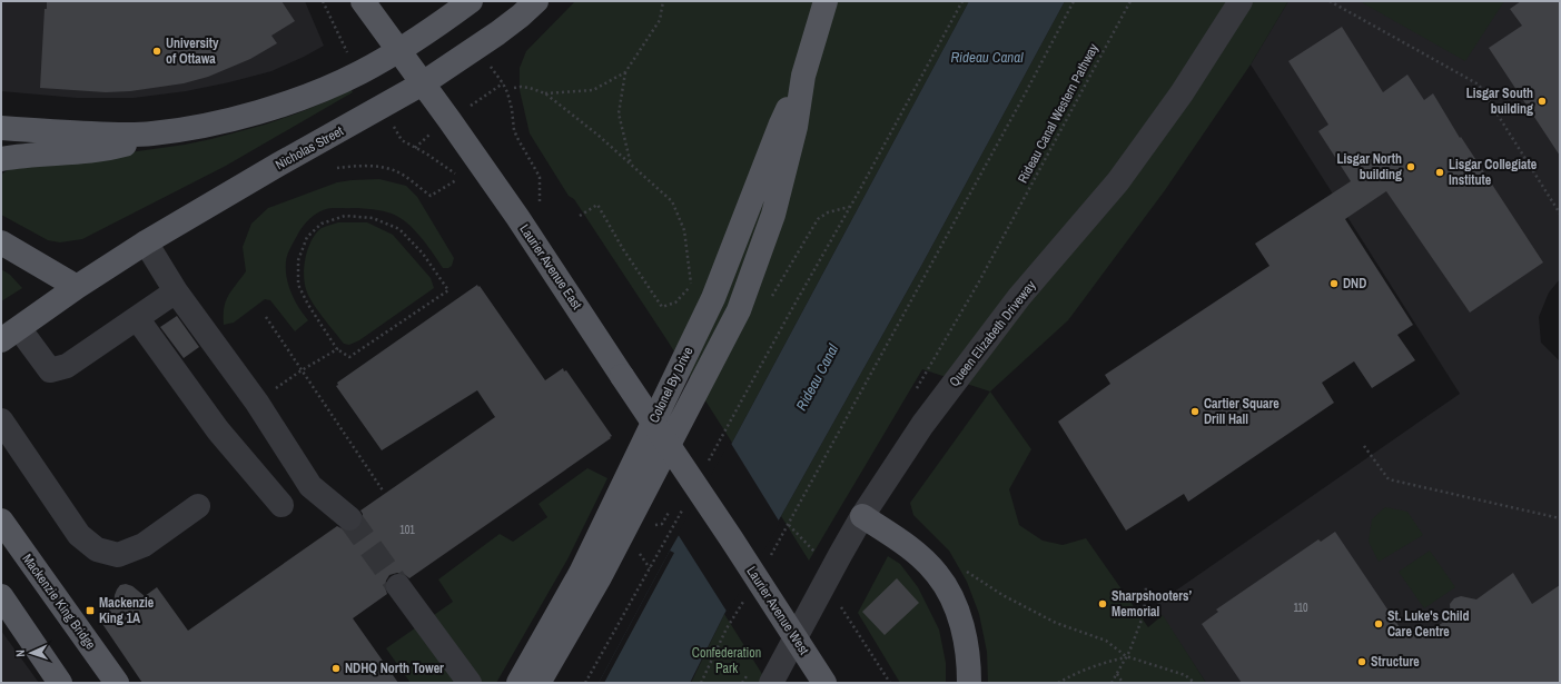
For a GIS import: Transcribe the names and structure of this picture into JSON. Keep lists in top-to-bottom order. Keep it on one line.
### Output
{"streets":{"main road":["Nicholas Street","Laurier Avenue East","Colonel By Drive","Mackenzie King Bridge","Laurier Avenue West"],"street":["Queen Elizabeth Driveway"],"path":["Rideau Canal Western Pathway"]},"crossings":[["Nicholas Street","Laurier Avenue East"],["Laurier Avenue East","Laurier Avenue West"]],"water":["Rideau Canal"],"parks":["Confederation Park"],"places":{"other":["University of Ottawa","Lisgar South building","Lisgar North building","Lisgar Collegiate Institute","DND","Cartier Square Drill Hall","Sharpshooters’ Memorial","St. Luke's Child Care Centre","Structure","NDHQ North Tower"],"transit":["Mackenzie King 1A"]},"house_numbers":["101","110"],"north":"left"}
